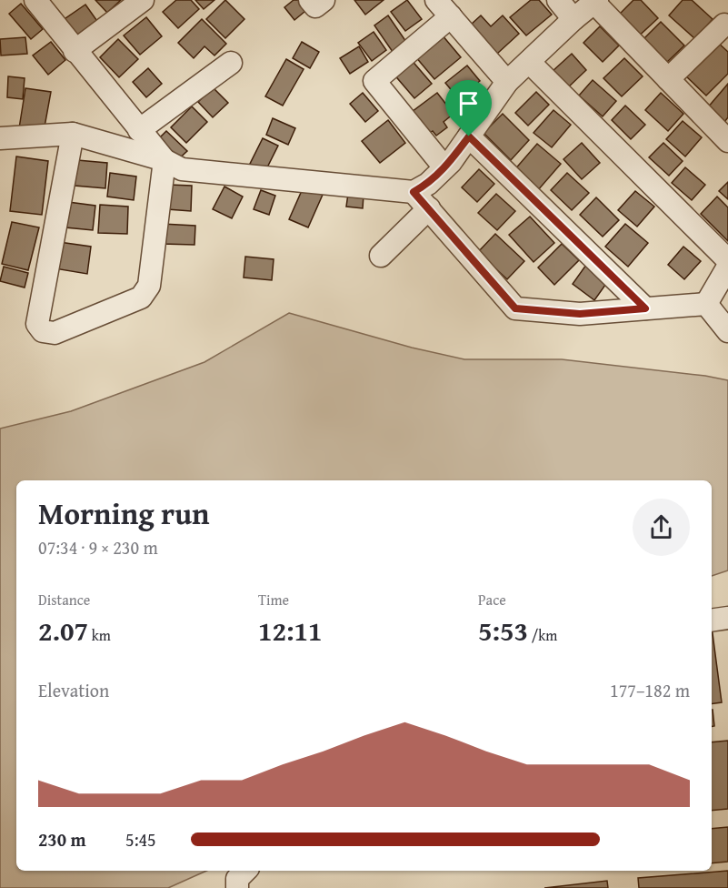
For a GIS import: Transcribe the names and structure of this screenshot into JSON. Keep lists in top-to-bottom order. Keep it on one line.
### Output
{"page":{"heading":["Morning run","07:34 · 9 × 230 m"],"stats":[["Distance","2.07 km"],["Time","12:11"],["Pace","5:53 /km"]],"chart":["Elevation","177–182 m"],"list":[{"name":"230 m","note":"5:45"}]}}
